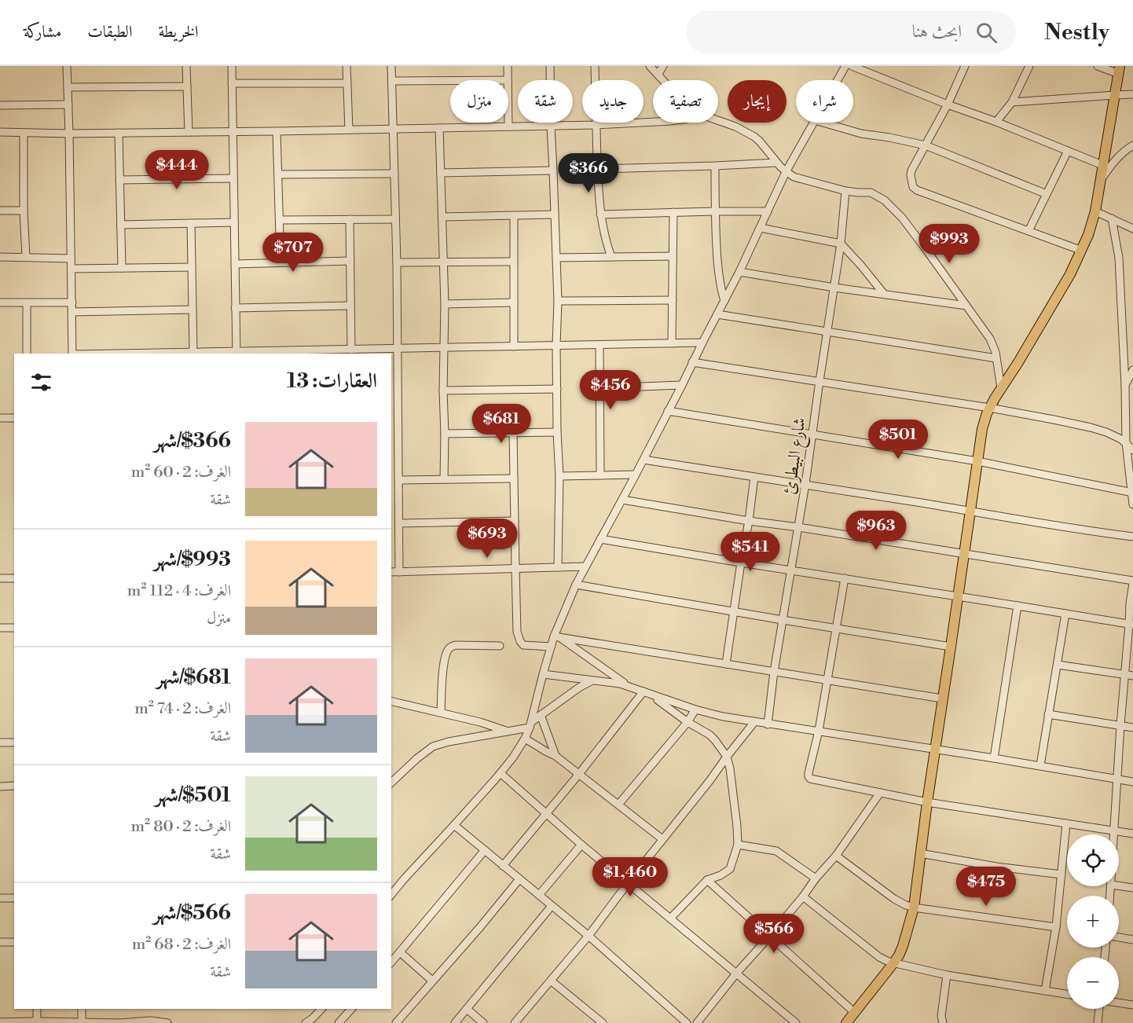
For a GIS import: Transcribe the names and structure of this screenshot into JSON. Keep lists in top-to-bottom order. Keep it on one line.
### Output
{"streets":{"street":["شارع البيطرئ"]},"page":{"header":"Nestly","search":"ابحث هنا","nav":["الخريطة","الطبقات","مشاركة"],"chip":["شراء","إيجار","تصفية","جديد","شقة","منزل"],"price":["$444","$366","$993","$707","$456","$681","$501","$963","$693","$541","$1,460","$475","$566"],"heading":"العقارات: 13","list":[{"name":"$366/شهر","note":"الغرف: 2 · 60 m² · شقة"},{"name":"$993/شهر","note":"الغرف: 4 · 112 m² · منزل"},{"name":"$681/شهر","note":"الغرف: 2 · 74 m² · شقة"},{"name":"$501/شهر","note":"الغرف: 2 · 80 m² · شقة"},{"name":"$566/شهر","note":"الغرف: 2 · 68 m² · شقة"}],"map_buttons":["+","−"]}}
